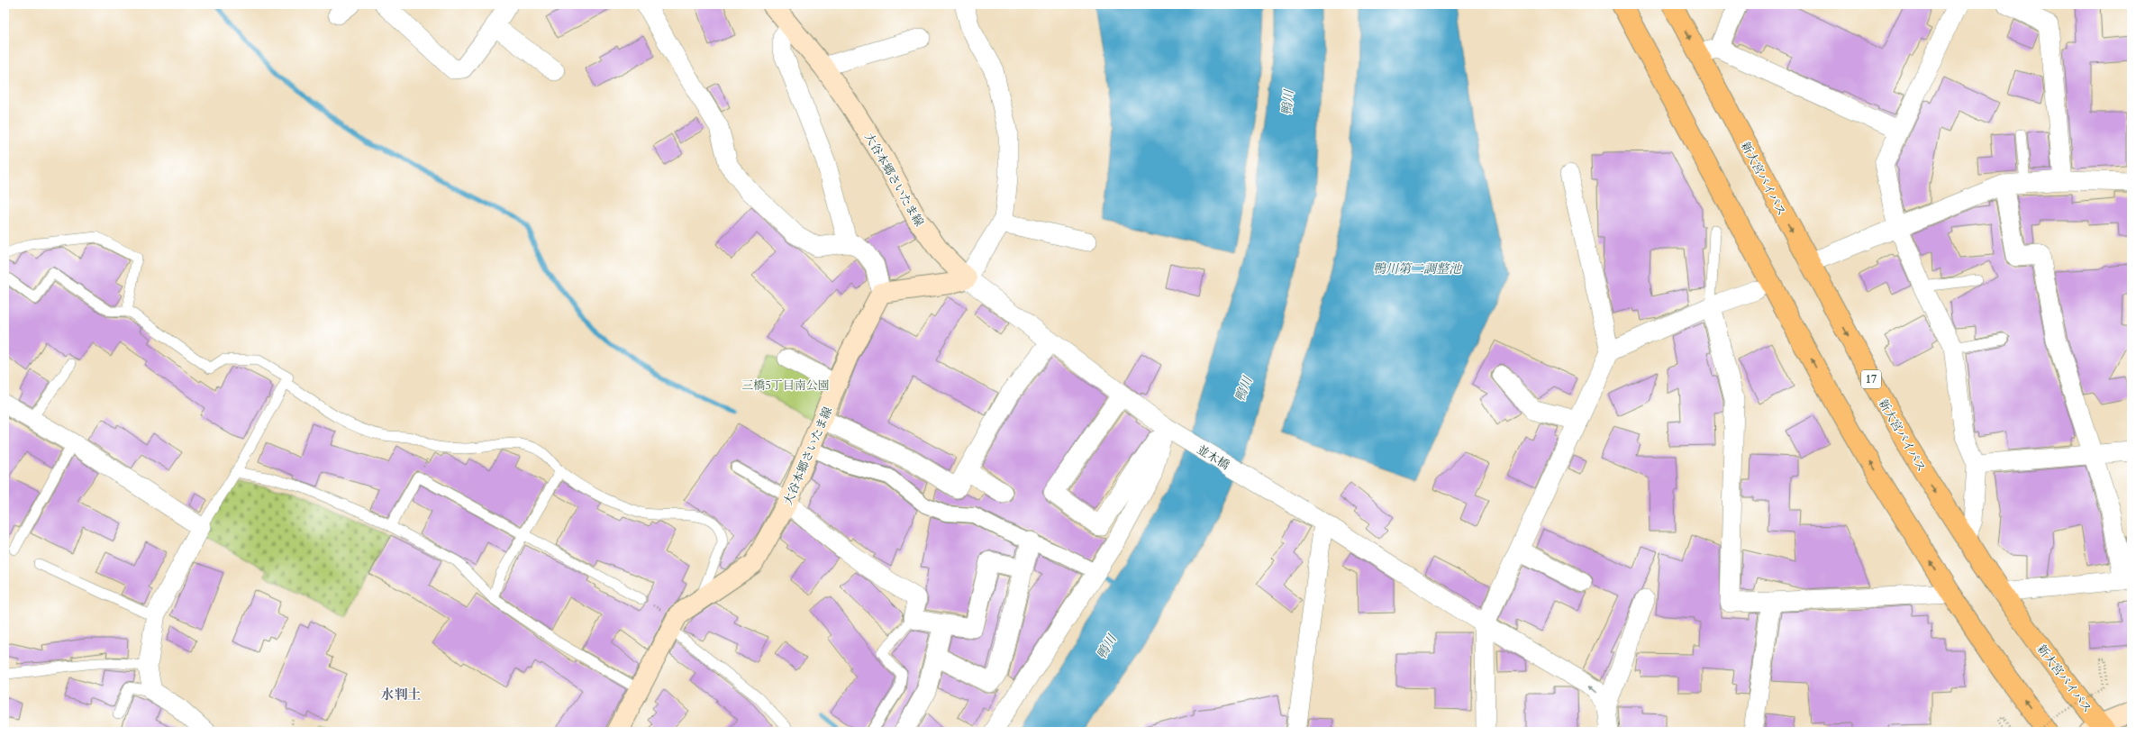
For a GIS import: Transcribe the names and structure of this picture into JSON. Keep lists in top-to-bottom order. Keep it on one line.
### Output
{"streets":{"highway":["新大宮バイパス","17"],"main road":["大谷本郷さいたま線"],"street":["並木橋"]},"crossings":[["大谷本郷さいたま線","並木橋"]],"districts":["水判土"],"water":["鴨川","鴨川第二調整池"],"parks":["三橋5丁目南公園"]}
